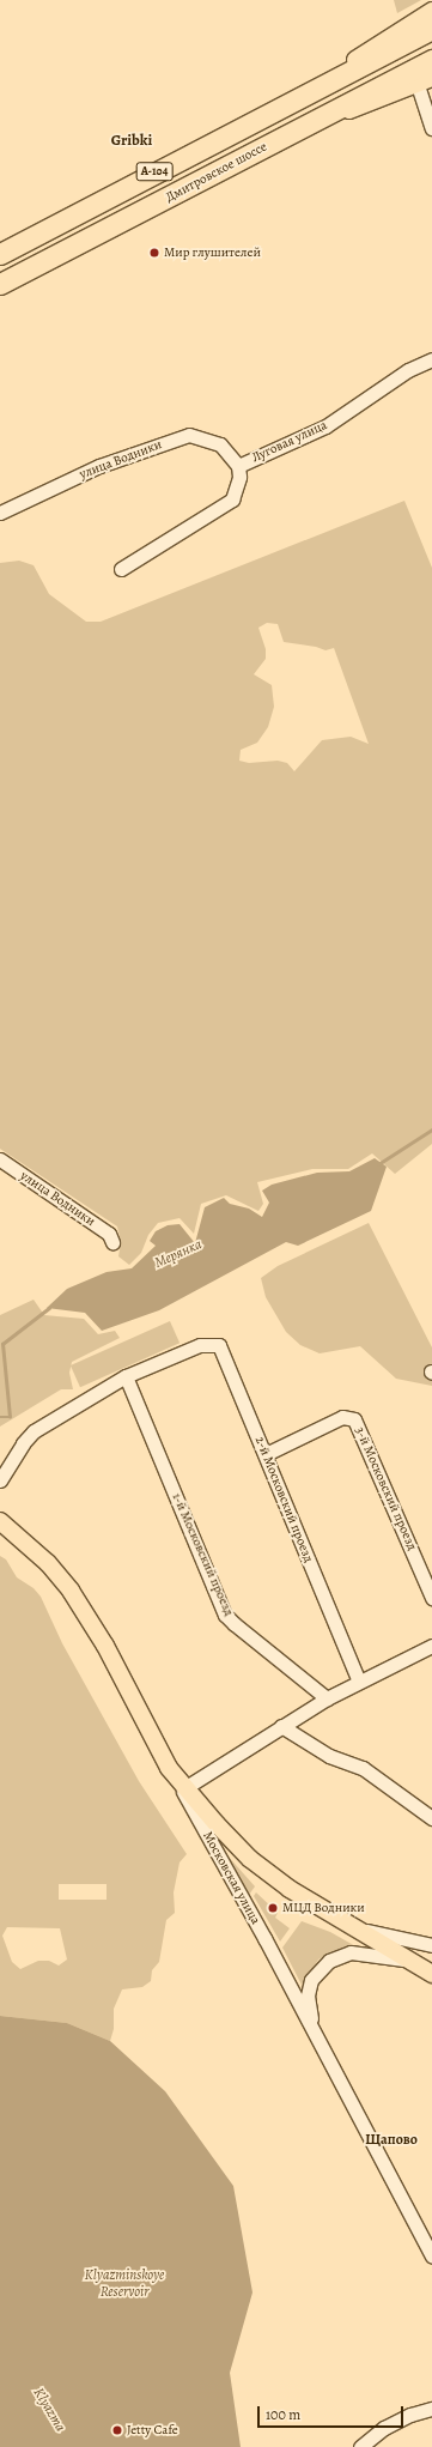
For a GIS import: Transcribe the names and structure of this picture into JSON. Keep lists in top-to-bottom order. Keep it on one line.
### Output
{"streets":{"highway":["А-104","Дмитровское шоссе"],"main road":["Московская улица"],"street":["Луговая улица","улица Водники","3-й Московский проезд","2-й Московский проезд","1-й Московский проезд"]},"crossings":[["Луговая улица","улица Водники"],["3-й Московский проезд","2-й Московский проезд"],["2-й Московский проезд","1-й Московский проезд"]],"districts":["Gribki","Щапово"],"water":["Мерянка","Klyazminskoye Reservoir","Klyazma"],"places":["Мир глушителей","МЦД Водники","Jetty Cafe"],"scale_bar":"100 m"}
